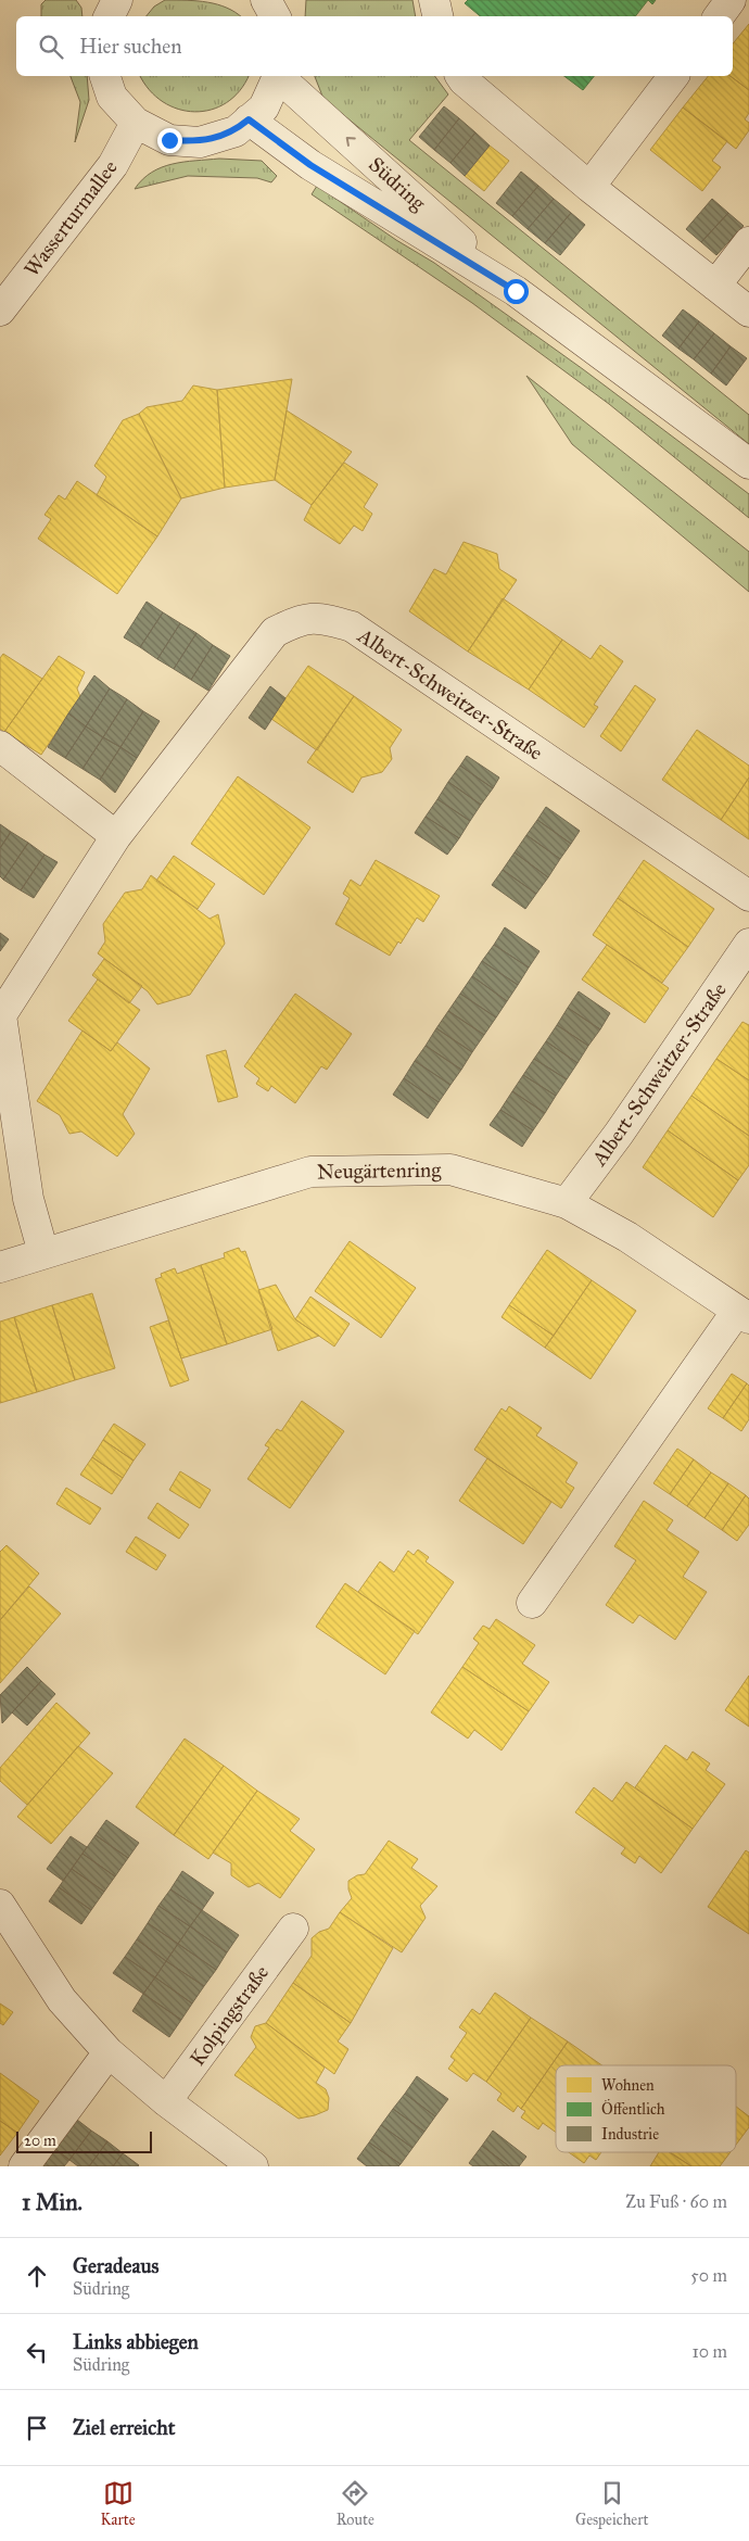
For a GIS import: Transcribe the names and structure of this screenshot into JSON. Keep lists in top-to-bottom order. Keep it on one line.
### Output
{"streets":{"street":["Südring","Wasserturmallee","Albert-Schweitzer-Straße","Neugärtenring","Kolpingstraße"]},"crossings":[["Südring","Wasserturmallee"],["Albert-Schweitzer-Straße","Neugärtenring"]],"legend":["Wohnen","Öffentlich","Industrie"],"scale_bar":"20 m","page":{"search":"Hier suchen","scale":"20 m","heading":["1 Min.","Zu Fuß · 60 m"],"list":[["Geradeaus","Südring","50 m"],["Links abbiegen","Südring","10 m"],"Ziel erreicht"],"nav":["Karte","Route","Gespeichert"]}}
